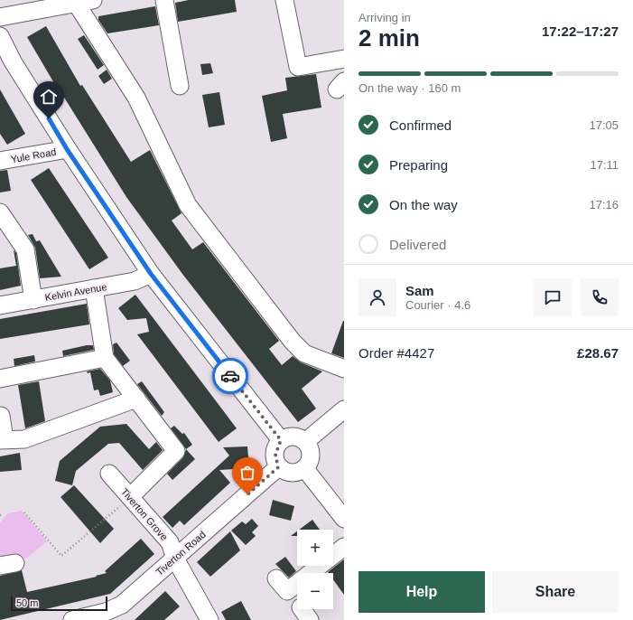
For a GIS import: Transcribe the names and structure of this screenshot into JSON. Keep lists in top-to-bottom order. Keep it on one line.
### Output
{"streets":{"street":["Yule Road","Kelvin Avenue","Tiverton Grove","Tiverton Road"]},"crossings":[["Tiverton Grove","Tiverton Road"]],"scale_bar":"50 m","page":{"heading":["2 min","Arriving in","17:22–17:27"],"panel":["Sam","Courier · 4.6","Order #4427","£28.67"],"bar":"On the way · 160 m","list":[["Confirmed","17:05"],["Preparing","17:11"],["On the way","17:16"],"Delivered"],"map_buttons":["+","−"],"buttons":["Help","Share"],"scale":"50 m"}}
